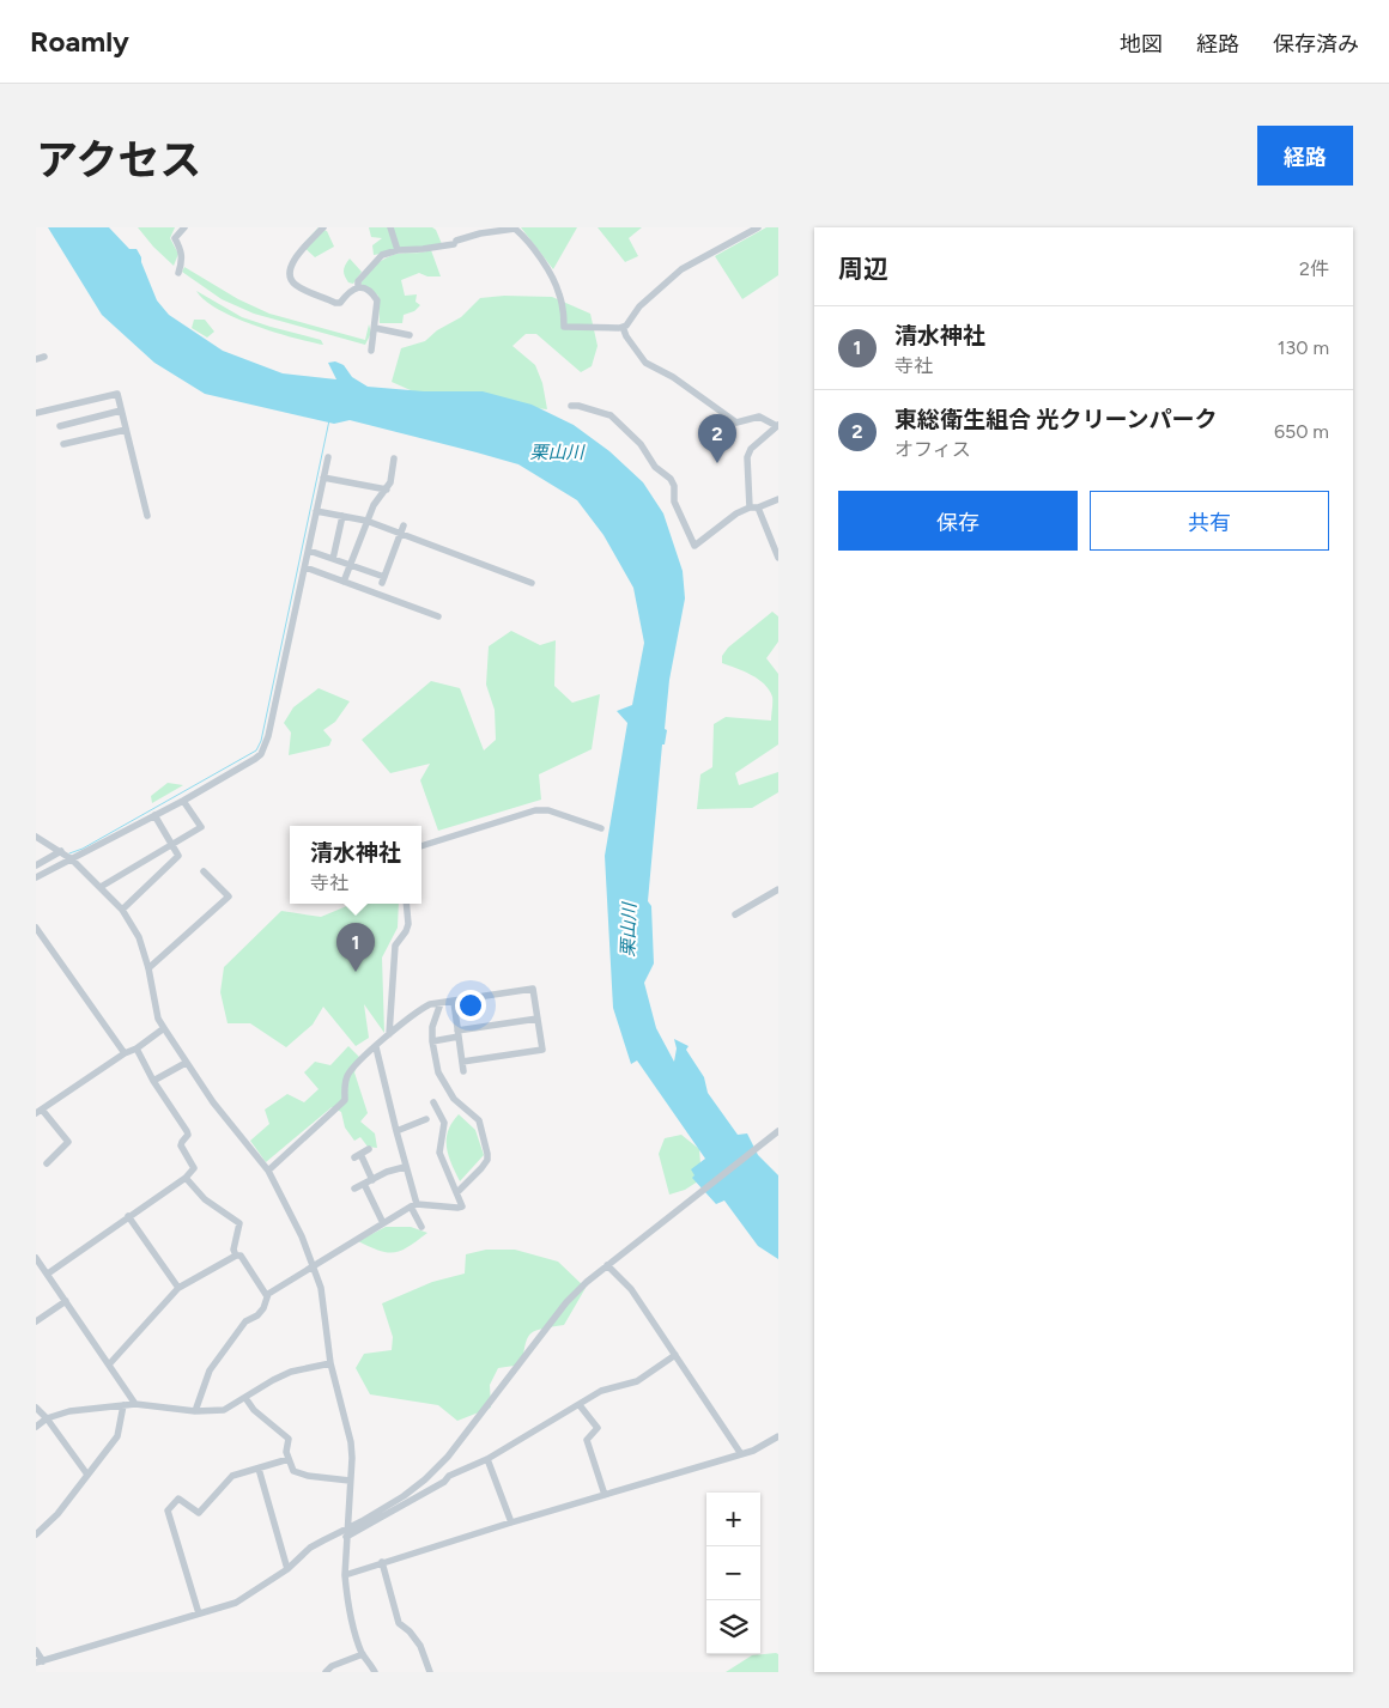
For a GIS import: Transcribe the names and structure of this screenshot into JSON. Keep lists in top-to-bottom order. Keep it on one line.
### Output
{"water":["栗山川"],"page":{"header":"Roamly","nav":["地図","経路","保存済み"],"title":"アクセス","buttons":["経路",["保存","共有"]],"heading":["周辺","2件"],"list":[{"mark":"1","name":"清水神社","note":"寺社","value":"130 m"},{"mark":"2","name":"東総衛生組合 光クリーンパーク","note":"オフィス","value":"650 m"}],"pins":["2","1"],"popup":["清水神社","寺社"],"map_buttons":["+","−"]}}
